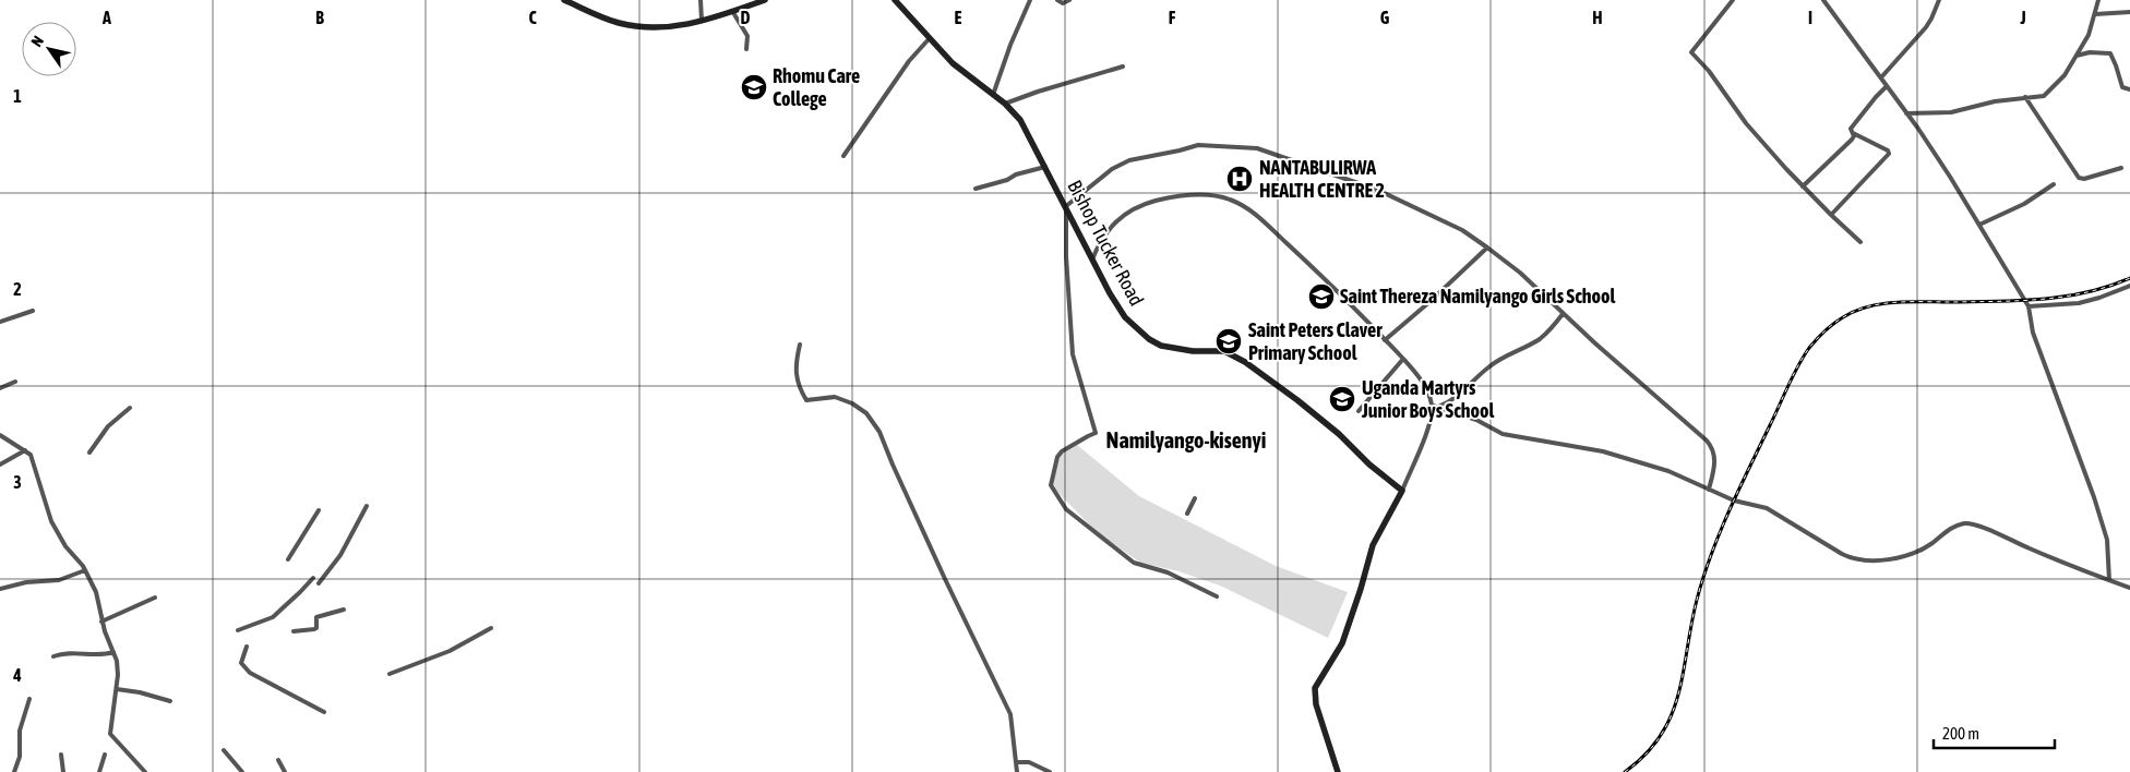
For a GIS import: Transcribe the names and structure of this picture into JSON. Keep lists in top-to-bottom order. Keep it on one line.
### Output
{"streets":{"main road":["Bishop Tucker Road"]},"districts":["Namilyango-kisenyi"],"places":{"school or university":["Rhomu Care College","Saint Thereza Namilyango Girls School","Saint Peters Claver Primary School","Uganda Martyrs Junior Boys School"],"hospital":["NANTABULIRWA HEALTH CENTRE 2"]},"scale_bar":"200 m","north":"top left","grid":{"columns":["A","B","C","D","E","F","G","H","I","J"],"rows":["1","2","3","4"]}}
